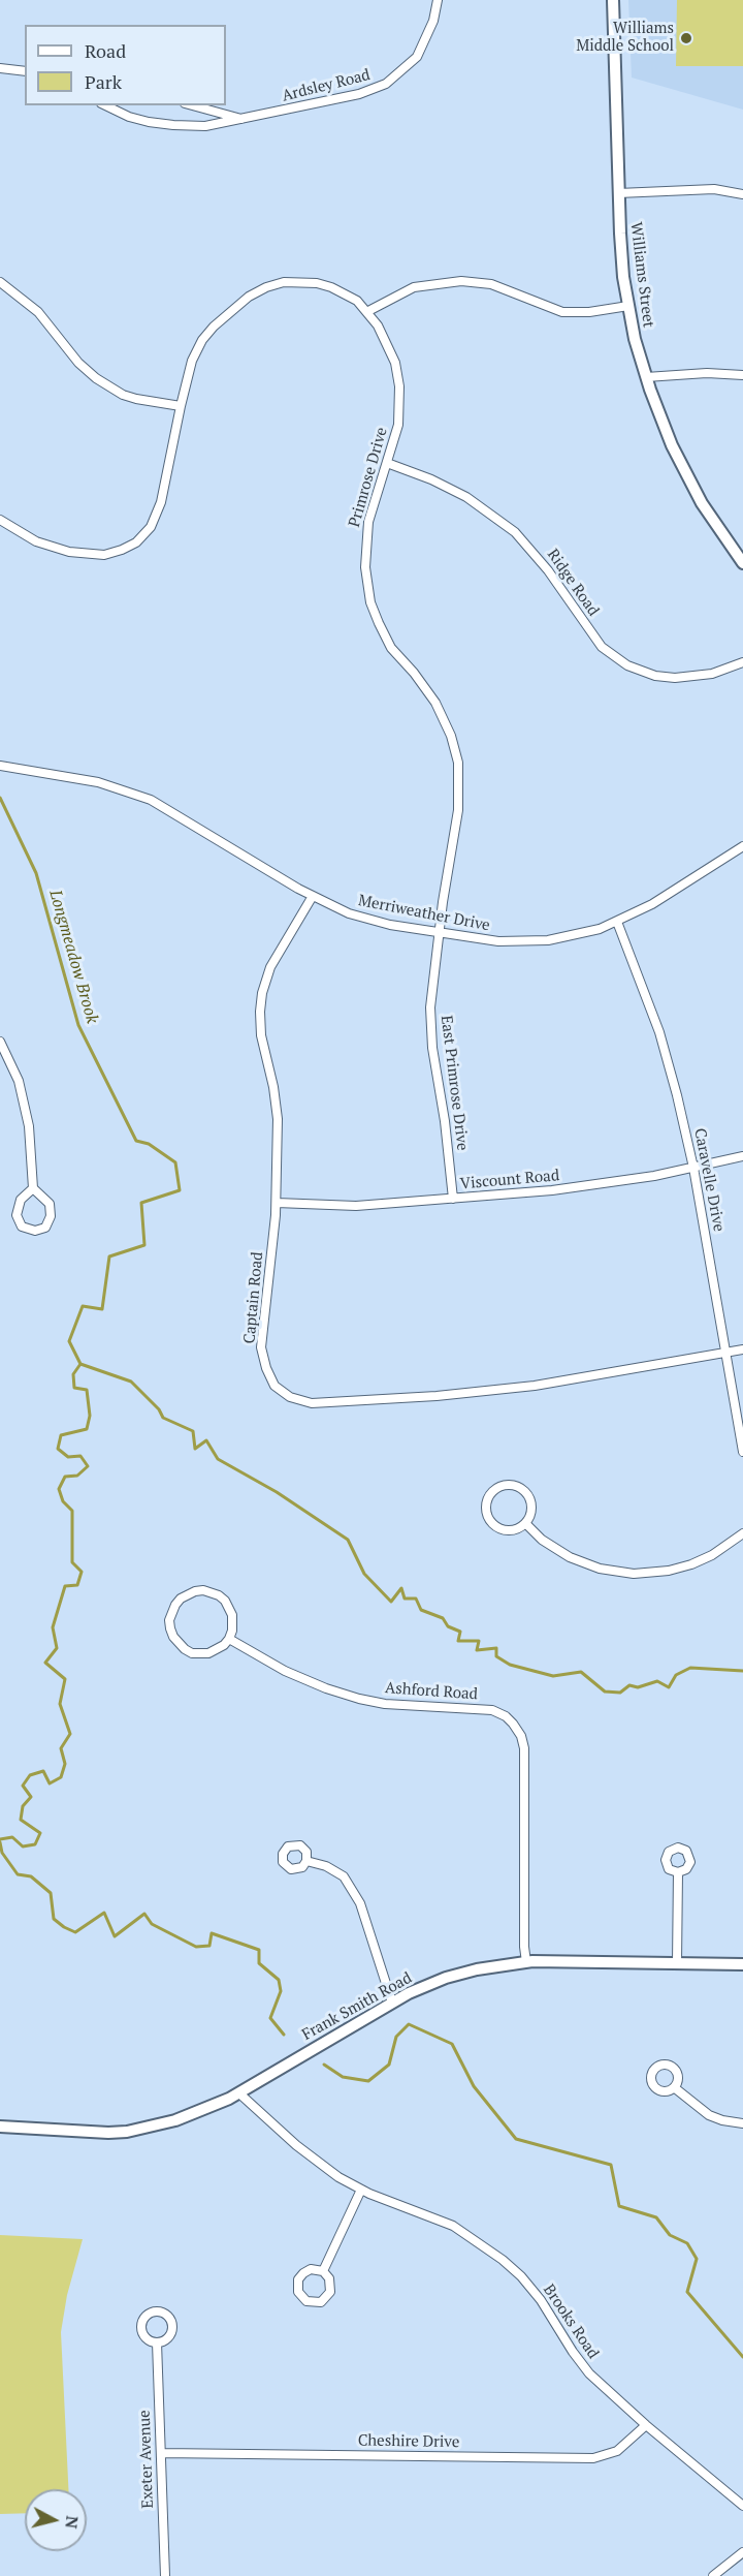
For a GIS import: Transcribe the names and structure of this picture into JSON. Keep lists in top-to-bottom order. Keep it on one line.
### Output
{"streets":{"street":["Ardsley Road","Williams Street","Primrose Drive","Ridge Road","Merriweather Drive","East Primrose Drive","Viscount Road","Caravelle Drive","Captain Road","Ashford Road","Frank Smith Road","Brooks Road","Cheshire Drive","Exeter Avenue"]},"crossings":[["Primrose Drive","Ridge Road"],["Primrose Drive","Merriweather Drive"],["Primrose Drive","East Primrose Drive"],["Merriweather Drive","East Primrose Drive"],["Merriweather Drive","Caravelle Drive"],["Merriweather Drive","Captain Road"],["East Primrose Drive","Viscount Road"],["Viscount Road","Caravelle Drive"],["Viscount Road","Captain Road"],["Caravelle Drive","Captain Road"],["Ashford Road","Frank Smith Road"],["Frank Smith Road","Brooks Road"],["Brooks Road","Cheshire Drive"],["Cheshire Drive","Exeter Avenue"]],"water":["Longmeadow Brook"],"places":["Williams Middle School"],"legend":["Road","Park"],"north":"right"}
